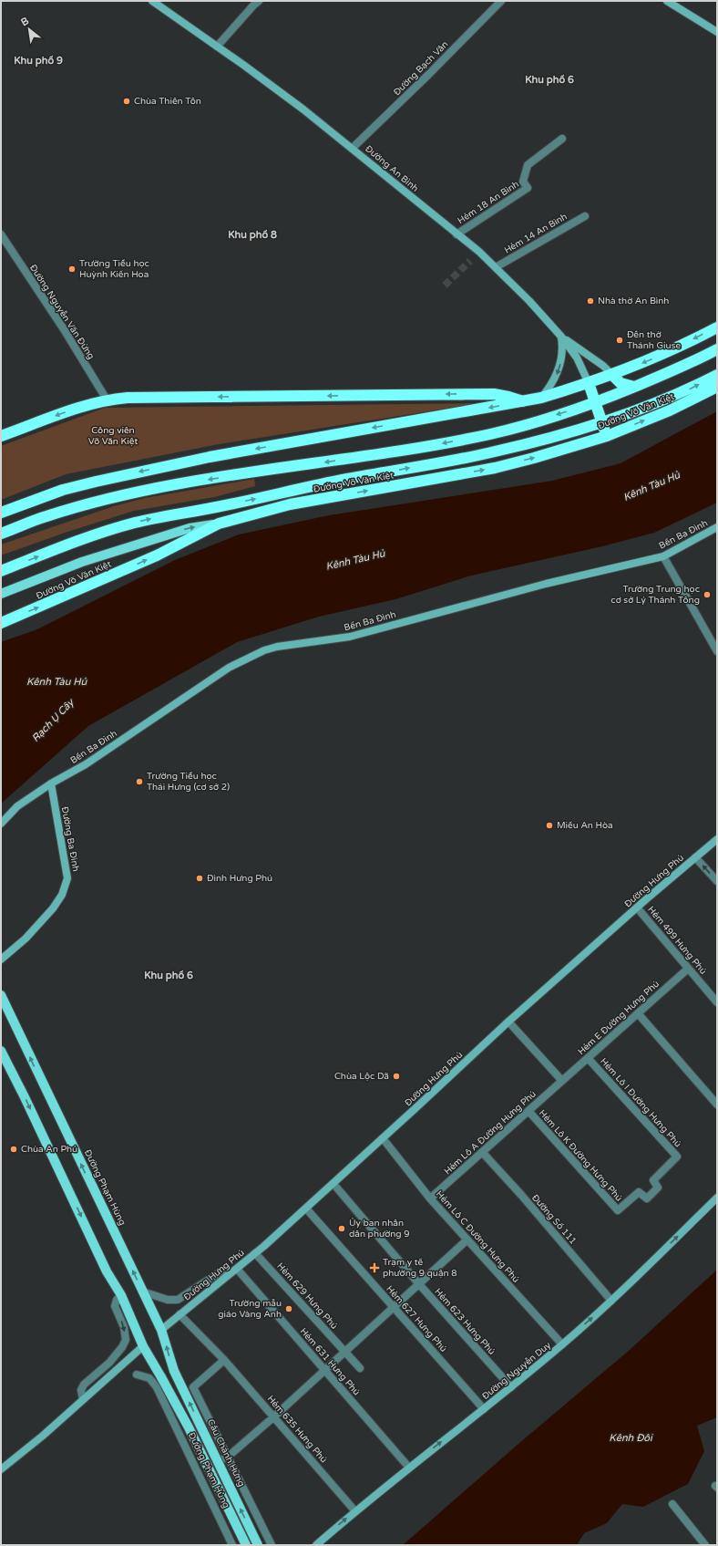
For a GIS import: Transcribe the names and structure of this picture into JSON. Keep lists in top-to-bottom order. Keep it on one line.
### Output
{"streets":{"highway":["Đường Võ Văn Kiệt"],"main road":["Đường Phạm Hùng","Cầu Chánh Hưng"],"street":["Đường Bạch Vân","Đường An Bình","Hẻm 18 An Bình","Hẻm 14 An Bình","Đường Nguyễn Văn Đừng","Bến Ba Đình","Đường Ba Đình","Đường Hưng Phú","Hẻm 499 Hưng Phú","Hẻm E Đường Hưng Phú","Hẻm Lô I Đường Hưng Phú","Hẻm Lô A Đường Hưng Phú","Hẻm Lô K Đường Hưng Phú","Đường Số 111","Hẻm Lô C Đường Hưng Phú","Hẻm 629 Hưng Phú","Hẻm 627 Hưng Phú","Hẻm 623 Hưng Phú","Hẻm 631 Hưng Phú","Đường Nguyễn Duy","Hẻm 635 Hưng Phú"]},"crossings":[["Đường Bạch Vân","Đường An Bình"],["Đường An Bình","Hẻm 18 An Bình"],["Đường An Bình","Hẻm 14 An Bình"],["Bến Ba Đình","Đường Ba Đình"],["Đường Hưng Phú","Hẻm 499 Hưng Phú"],["Đường Hưng Phú","Đường Phạm Hùng"],["Đường Hưng Phú","Hẻm Lô C Đường Hưng Phú"],["Đường Hưng Phú","Hẻm 629 Hưng Phú"],["Đường Hưng Phú","Hẻm 627 Hưng Phú"],["Đường Hưng Phú","Hẻm 623 Hưng Phú"],["Đường Hưng Phú","Hẻm 631 Hưng Phú"],["Đường Hưng Phú","Hẻm 635 Hưng Phú"],["Hẻm 499 Hưng Phú","Hẻm E Đường Hưng Phú"],["Hẻm E Đường Hưng Phú","Hẻm Lô I Đường Hưng Phú"],["Hẻm E Đường Hưng Phú","Hẻm Lô A Đường Hưng Phú"],["Hẻm Lô I Đường Hưng Phú","Hẻm Lô K Đường Hưng Phú"],["Hẻm Lô A Đường Hưng Phú","Hẻm Lô K Đường Hưng Phú"],["Hẻm Lô A Đường Hưng Phú","Đường Số 111"],["Hẻm Lô A Đường Hưng Phú","Hẻm Lô C Đường Hưng Phú"],["Đường Phạm Hùng","Cầu Chánh Hưng"],["Đường Số 111","Đường Nguyễn Duy"],["Hẻm Lô C Đường Hưng Phú","Đường Nguyễn Duy"],["Hẻm 627 Hưng Phú","Đường Nguyễn Duy"],["Hẻm 623 Hưng Phú","Đường Nguyễn Duy"],["Hẻm 631 Hưng Phú","Đường Nguyễn Duy"],["Đường Nguyễn Duy","Hẻm 635 Hưng Phú"]],"one_way":["Đường Nguyễn Duy"],"districts":["Khu phố 9","Khu phố 6","Khu phố 8","Khu phố 6"],"water":["Kênh Tàu Hủ","Rạch Ụ Cây","Kênh Đôi"],"parks":["Công viên Võ Văn Kiệt"],"places":{"other":["Chùa Thiên Tôn","Trường Tiểu học Huỳnh Kiến Hoa","Nhà thờ An Bình","Đền thờ Thánh Giuse","Trường Trung học cơ sở Lý Thánh Tông","Trường Tiểu học Thái Hưng (cơ sở 2)","Miếu An Hòa","Đình Hưng Phú","Chùa Lộc Dã","Chùa An Phú","Ủy ban nhân dân phường 9","Trường mẫu giáo Vàng Anh"],"health":["Trạm y tế phường 9 quận 8"]},"north":"top left"}
